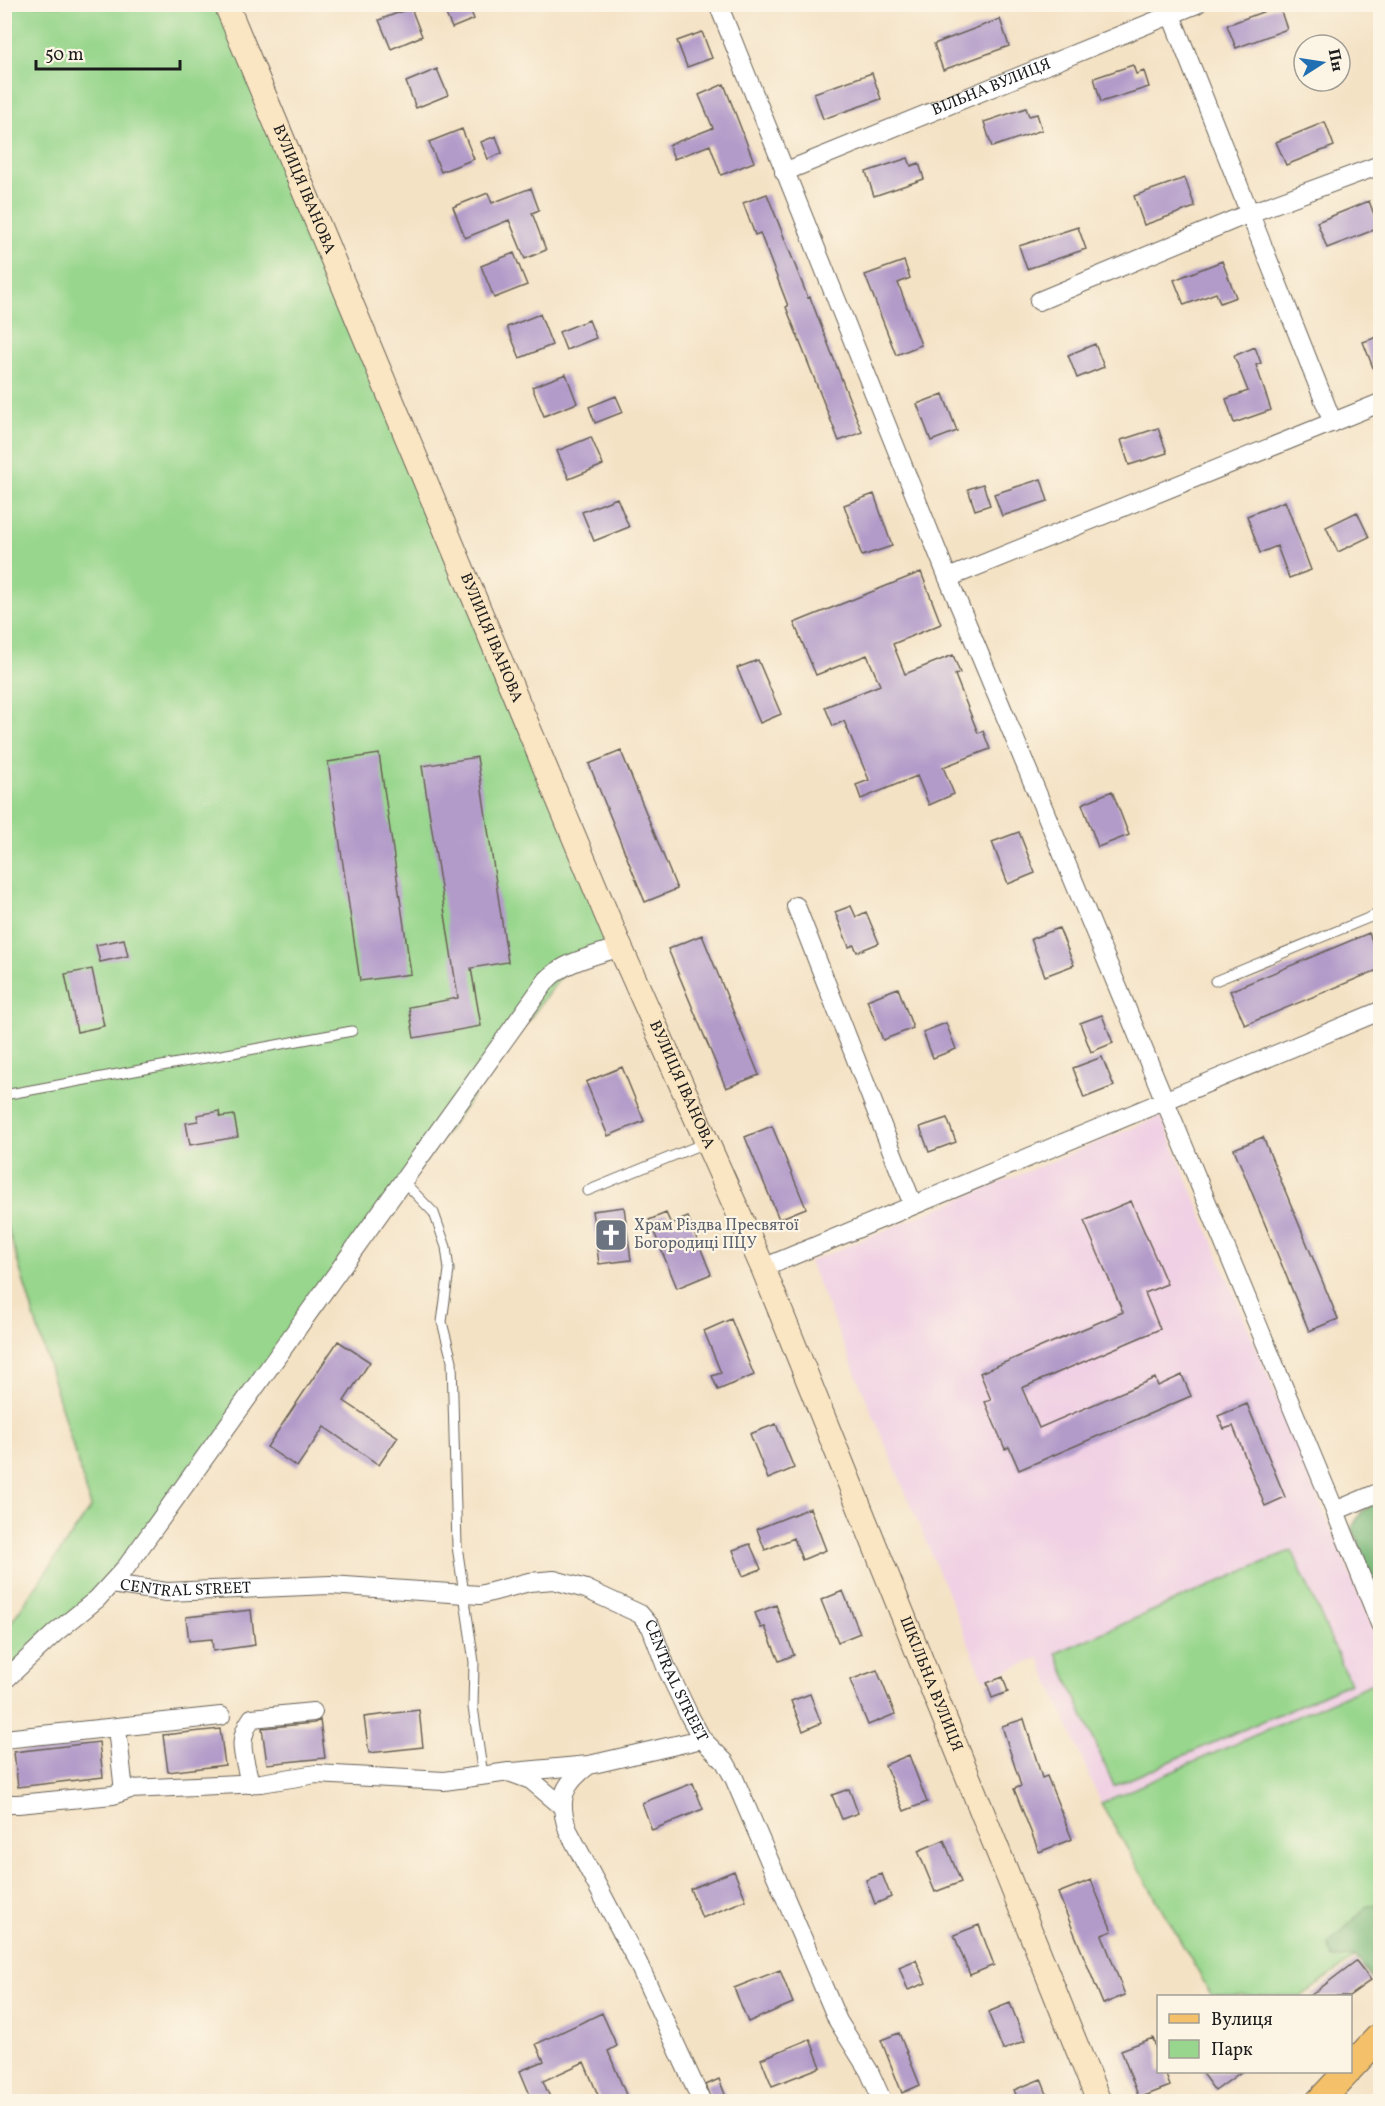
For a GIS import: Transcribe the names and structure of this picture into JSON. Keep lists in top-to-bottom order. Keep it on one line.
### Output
{"streets":{"street":["ВІЛЬНА ВУЛИЦЯ","ВУЛИЦЯ ІВАНОВА","CENTRAL STREET","ШКІЛЬНА ВУЛИЦЯ"]},"crossings":[["ВУЛИЦЯ ІВАНОВА","ШКІЛЬНА ВУЛИЦЯ"]],"places":{"church":["Храм Різдва Пресвятої Богородиці ПЦУ"]},"legend":["Вулиця","Парк"],"scale_bar":"50 m","north":"right"}
